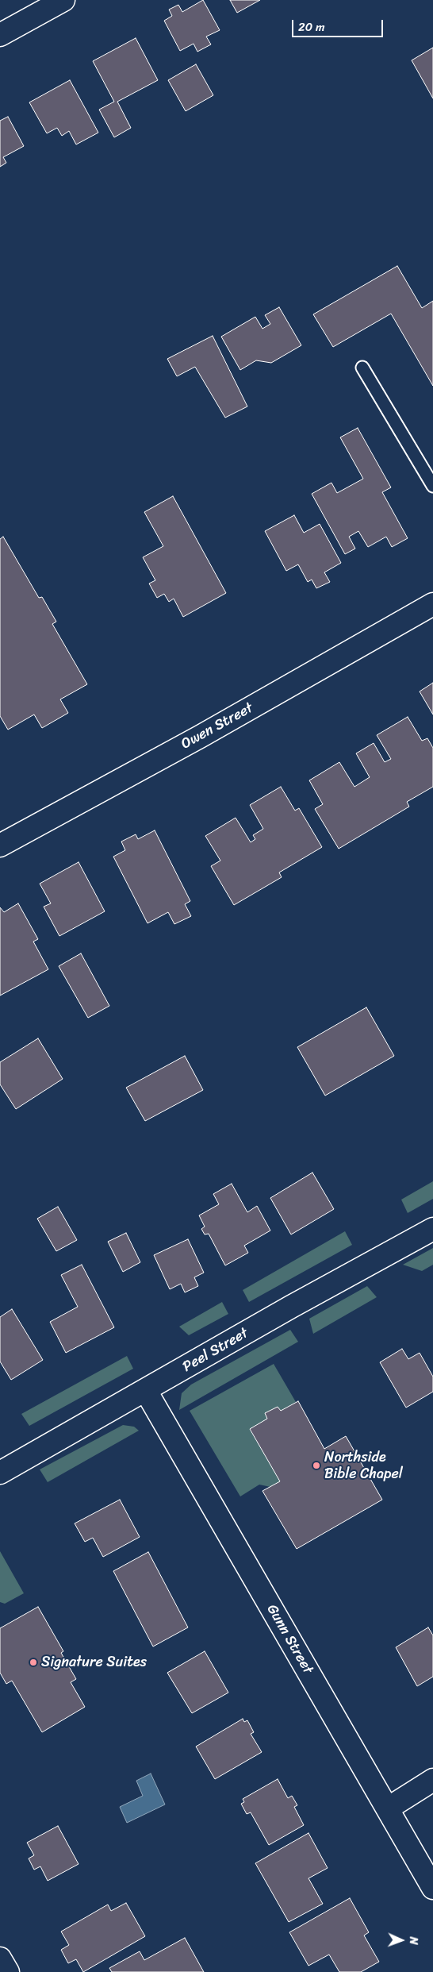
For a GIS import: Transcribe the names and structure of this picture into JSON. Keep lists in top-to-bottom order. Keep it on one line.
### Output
{"streets":{"street":["Owen Street","Peel Street","Gunn Street"]},"crossings":[["Peel Street","Gunn Street"]],"places":["Northside Bible Chapel","Signature Suites"],"scale_bar":"20 m","north":"right"}
